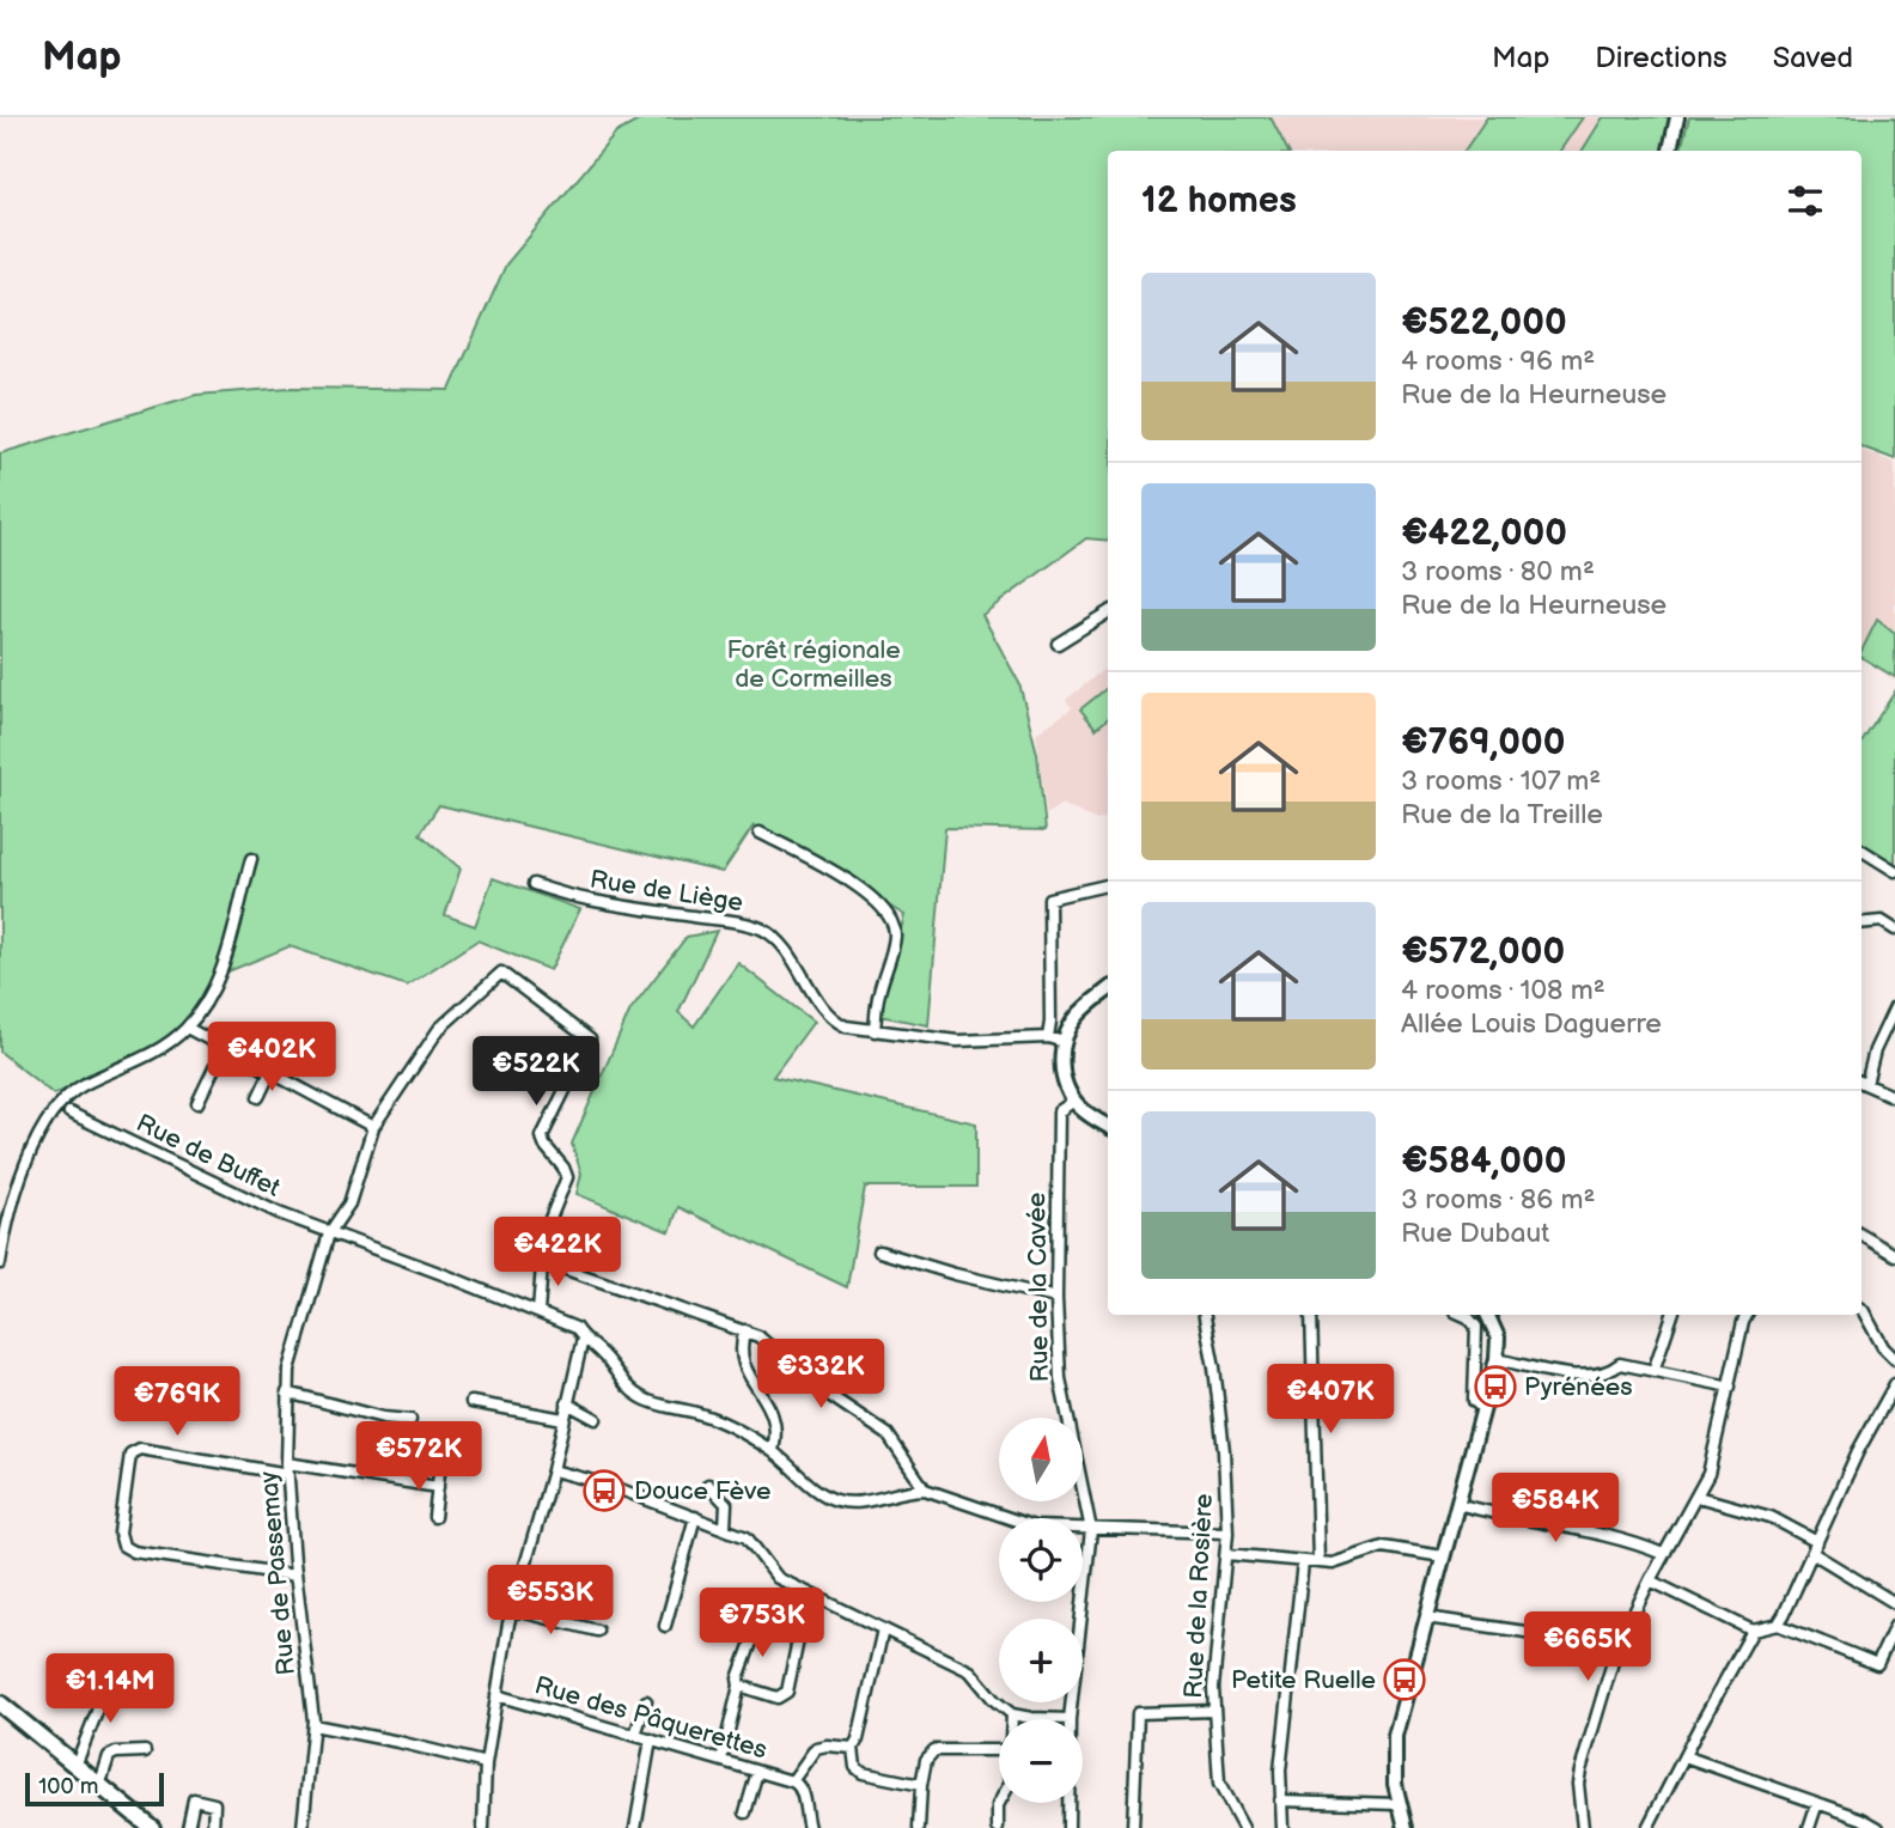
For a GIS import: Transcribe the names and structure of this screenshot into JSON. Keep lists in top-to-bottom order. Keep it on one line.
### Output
{"streets":{"street":["Rue de Liège","Rue de Buffet","Rue de la Cavée","Rue de Passemay","Rue de la Rosière","Rue des Pâquerettes"]},"crossings":[["Rue de Buffet","Rue de Passemay"]],"parks":["Forêt régionale de Cormeilles"],"places":{"bus stop":["Pyrénées","Douce Fève","Petite Ruelle"]},"scale_bar":"100 m","north":"top","page":{"header":"Map","nav":["Map","Directions","Saved"],"heading":"12 homes","list":[{"name":"€522,000","note":"4 rooms · 96 m² · Rue de la Heurneuse"},{"name":"€422,000","note":"3 rooms · 80 m² · Rue de la Heurneuse"},{"name":"€769,000","note":"3 rooms · 107 m² · Rue de la Treille"},{"name":"€572,000","note":"4 rooms · 108 m² · Allée Louis Daguerre"},{"name":"€584,000","note":"3 rooms · 86 m² · Rue Dubaut"}],"price":["€402K","€522K","€422K","€332K","€407K","€769K","€572K","€584K","€553K","€753K","€665K","€1.14M"],"map_buttons":["+","−"],"scale":"100 m"}}
